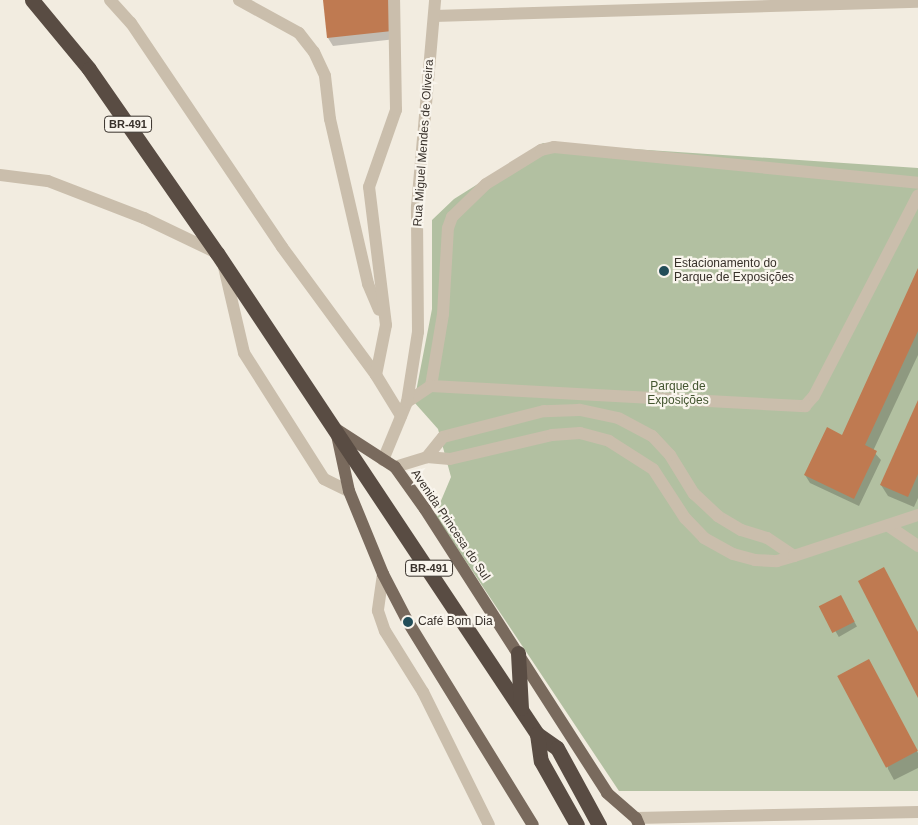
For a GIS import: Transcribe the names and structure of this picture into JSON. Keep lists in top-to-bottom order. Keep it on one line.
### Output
{"streets":{"highway":["BR-491"],"main road":["Avenida Princesa do Sul"],"street":["Rua Miguel Mendes de Oliveira"]},"crossings":[["BR-491","Avenida Princesa do Sul"],["Rua Miguel Mendes de Oliveira","Avenida Princesa do Sul"]],"parks":["Parque de Exposições"],"places":["Estacionamento do Parque de Exposições","Café Bom Dia"]}
